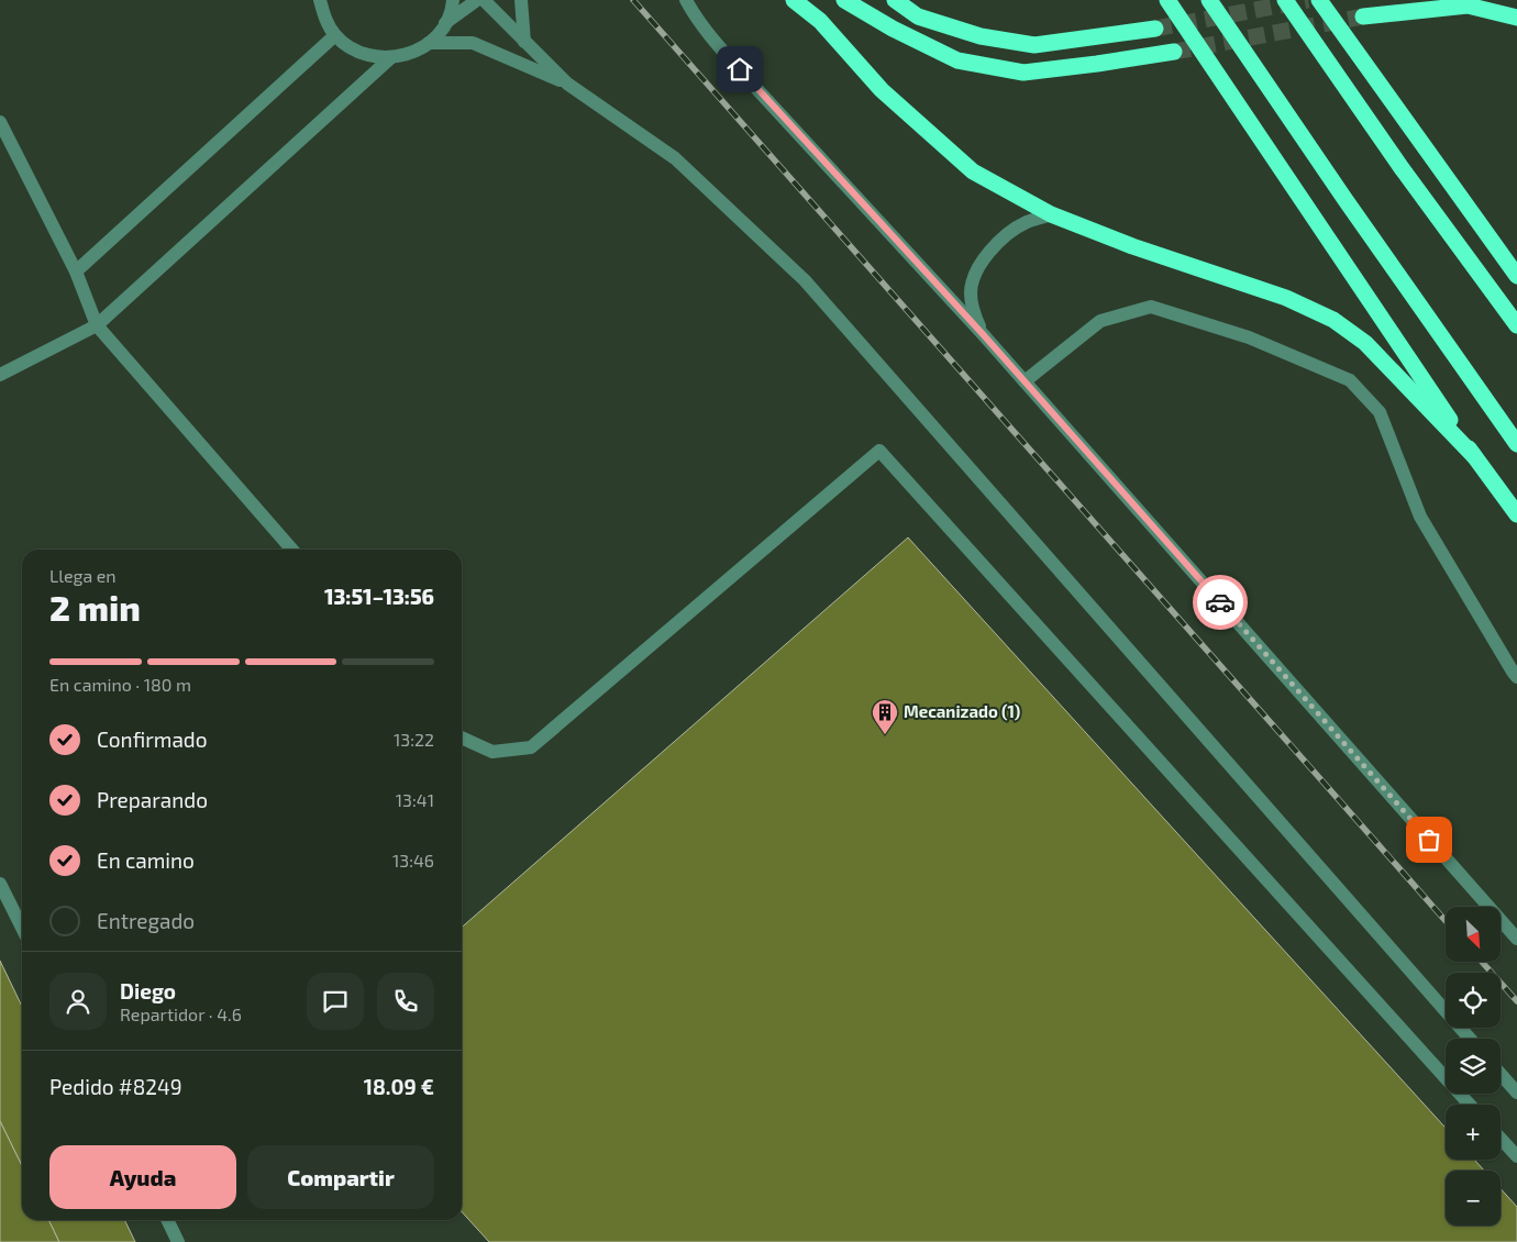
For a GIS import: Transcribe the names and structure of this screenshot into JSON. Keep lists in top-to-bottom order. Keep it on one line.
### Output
{"places":{"building":["Mecanizado (1)"]},"north":"bottom right","page":{"heading":["2 min","Llega en","13:51–13:56"],"panel":["Diego","Repartidor · 4.6","Pedido #8249","18.09 €"],"bar":"En camino · 180 m","list":[["Confirmado","13:22"],["Preparando","13:41"],["En camino","13:46"],"Entregado"],"map_buttons":["+","−"],"buttons":["Ayuda","Compartir"]}}
